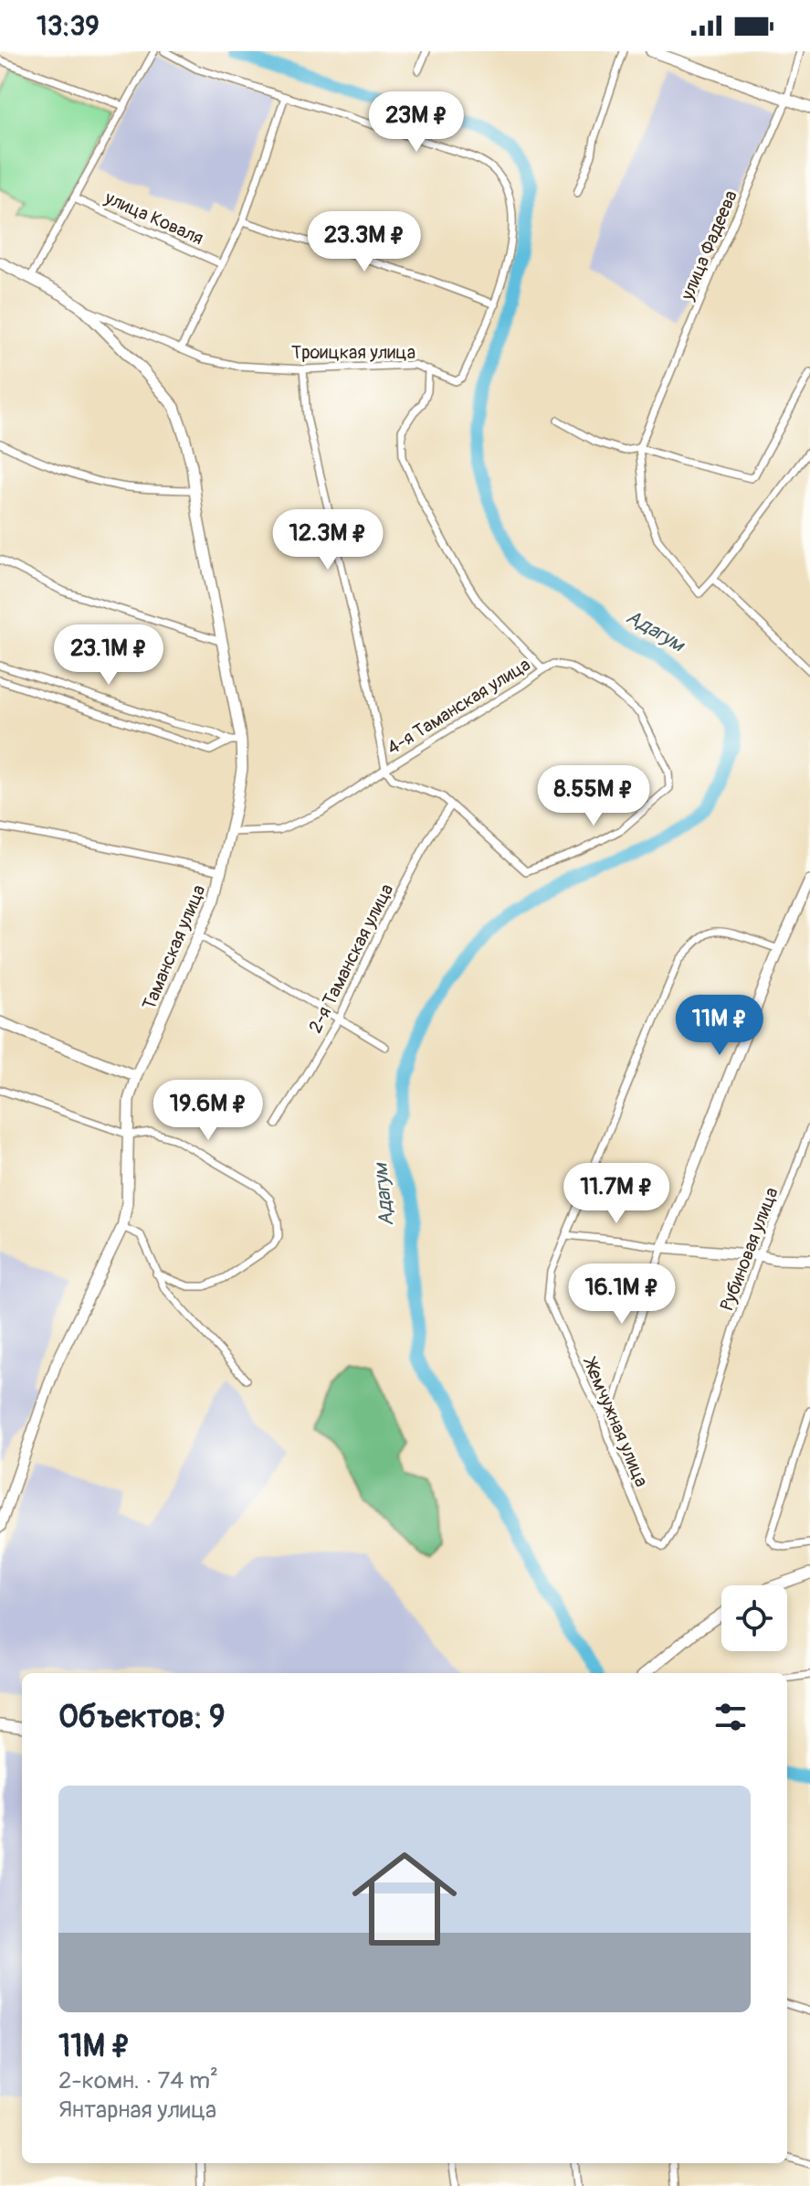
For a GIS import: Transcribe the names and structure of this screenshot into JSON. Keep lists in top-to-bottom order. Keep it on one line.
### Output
{"streets":{"main road":["Троицкая улица","Таманская улица"],"street":["улица Коваля","улица Фадеева","4-я Таманская улица","2-я Таманская улица","Рубиновая улица","Жемчужная улица"]},"crossings":[["Троицкая улица","4-я Таманская улица"],["Троицкая улица","Таманская улица"],["4-я Таманская улица","Таманская улица"],["Рубиновая улица","Жемчужная улица"]],"water":["Адагум"],"page":{"status":"13:39","price":["23M ₽","23.3M ₽","12.3M ₽","23.1M ₽","8.55M ₽","11M ₽","19.6M ₽","11.7M ₽","16.1M ₽"],"heading":"Объектов: 9","list":[{"name":"11M ₽","note":"2-комн. · 74 m² · Янтарная улица"}]}}
